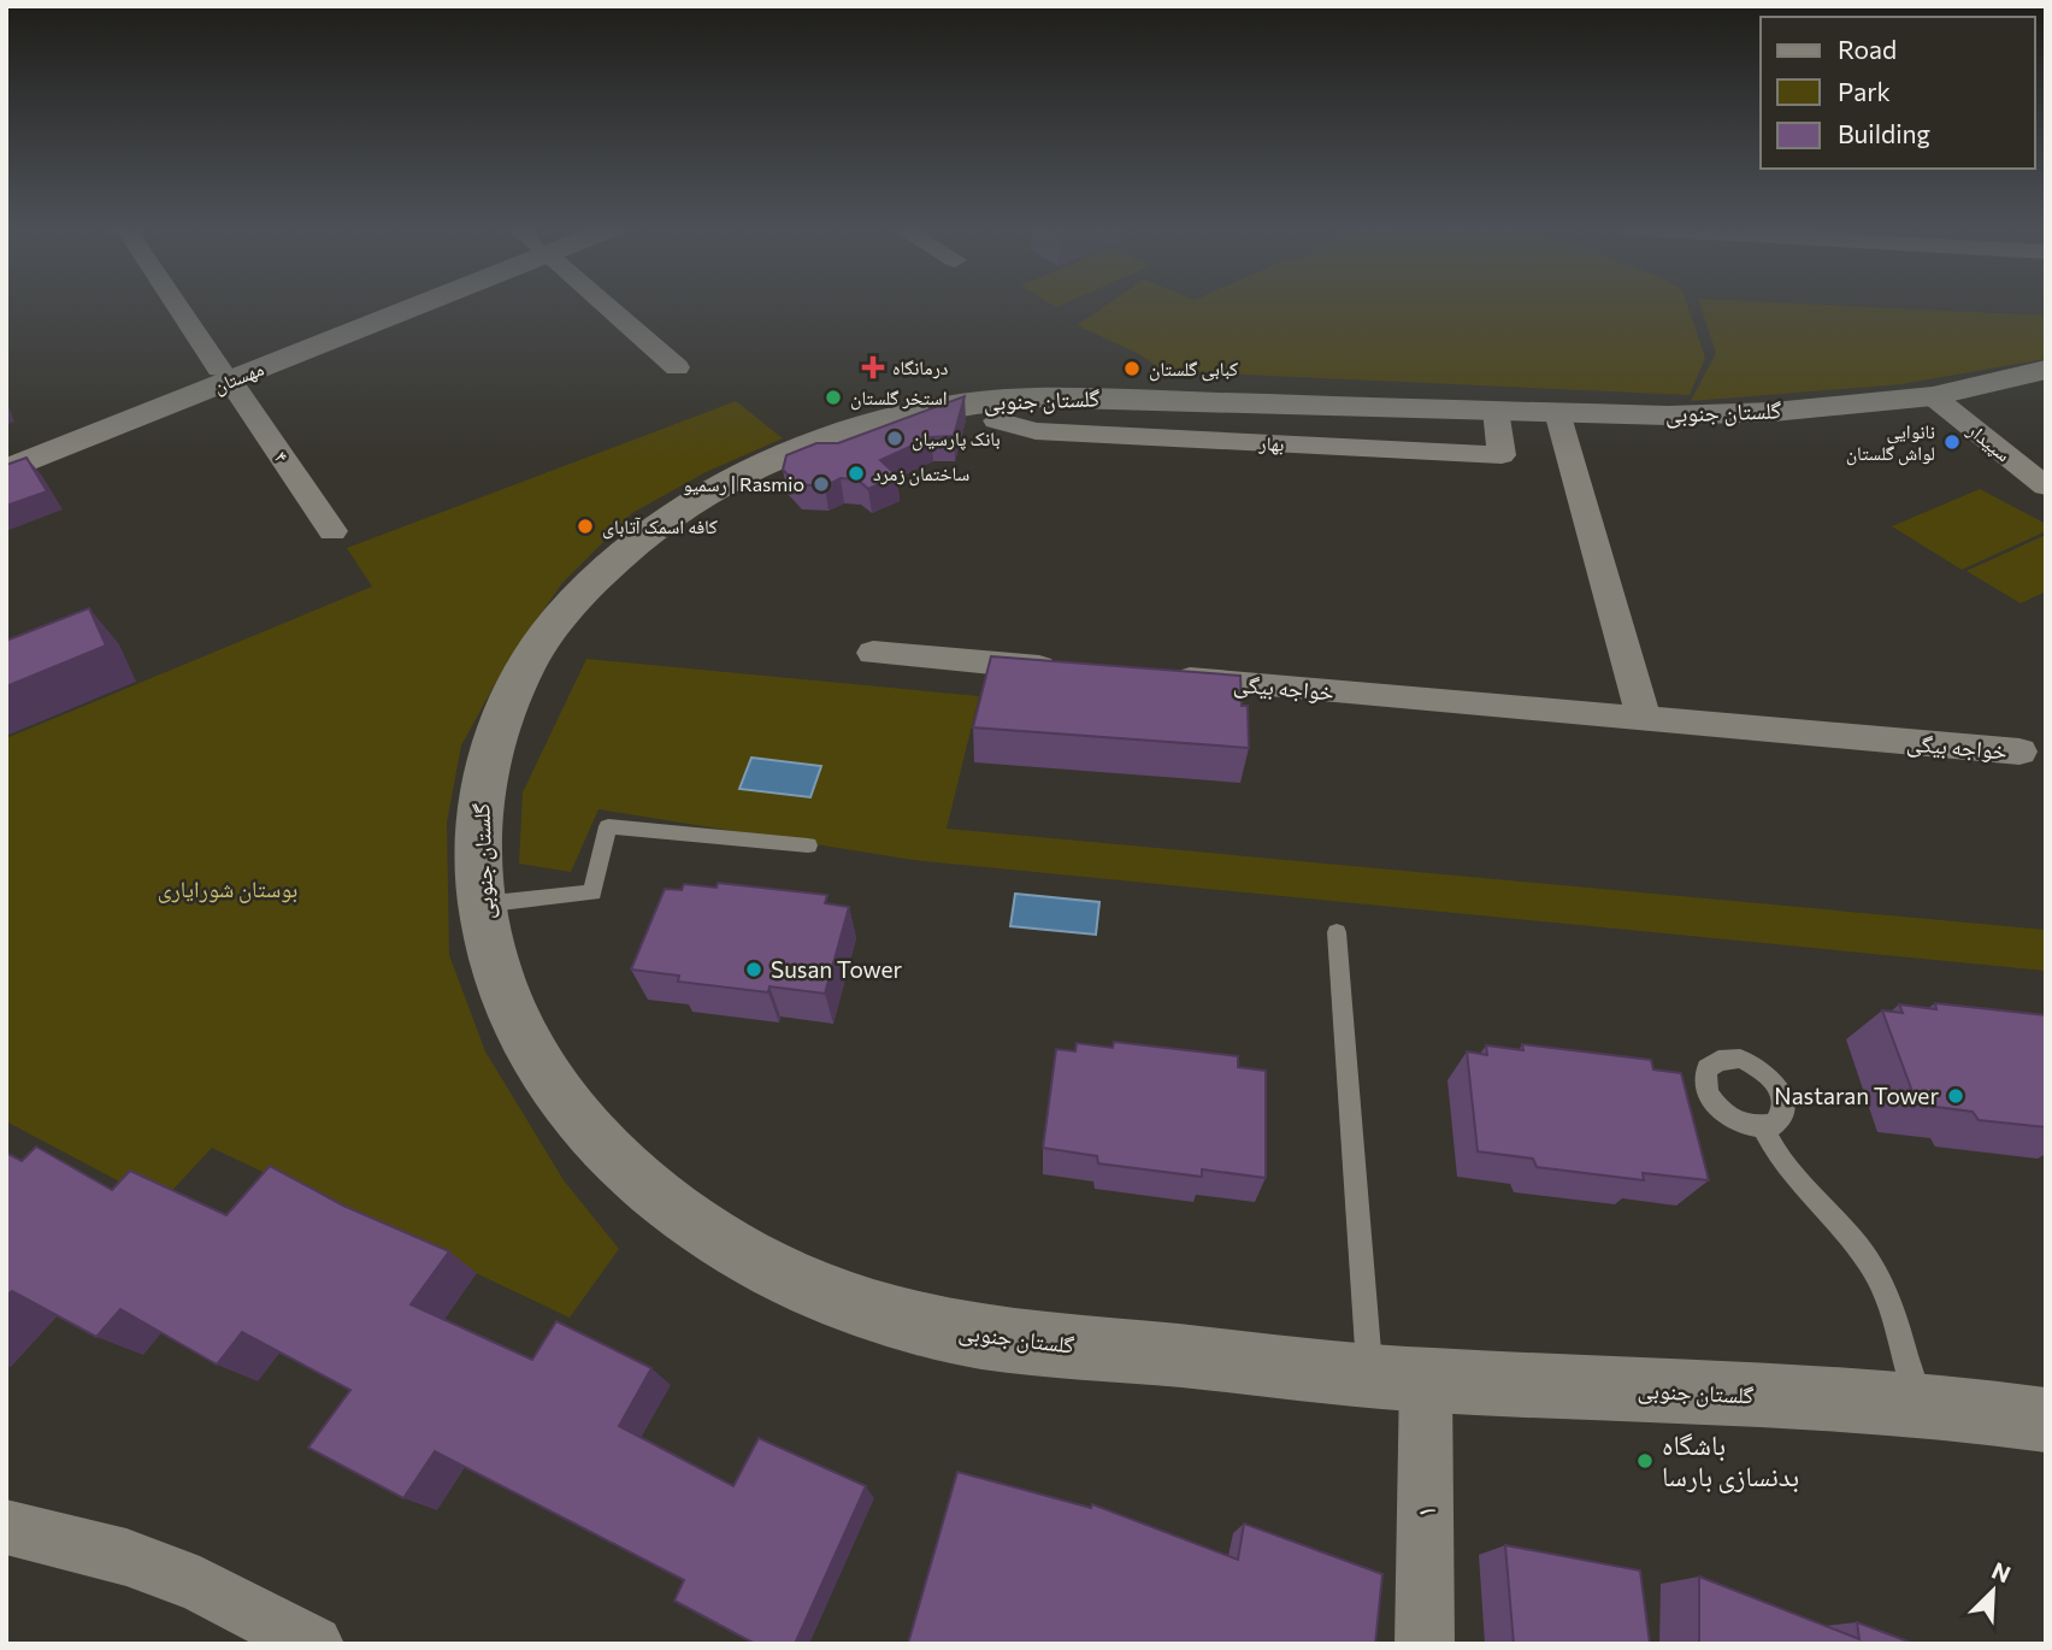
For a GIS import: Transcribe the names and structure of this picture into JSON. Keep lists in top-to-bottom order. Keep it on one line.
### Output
{"streets":{"street":["مهستان","گلستان جنوبی","سپیدار","بهار","۴","خواجه بیگی","۱"]},"crossings":[["مهستان","۴"],["گلستان جنوبی","سپیدار"],["گلستان جنوبی","بهار"],["گلستان جنوبی","۱"]],"parks":["بوستان شورایاری"],"places":{"health":["درمانگاه"],"other":["کبابی گلستان","استخر گلستان","بانک پارسیان","نانوایی لواش گلستان","ساختمان زمرد","رسمیو | Rasmio","کافه اسمک آتابای","Susan Tower","Nastaran Tower","باشگاه بدنسازی بارسا"]},"legend":["Road","Park","Building"],"north":"top right"}
